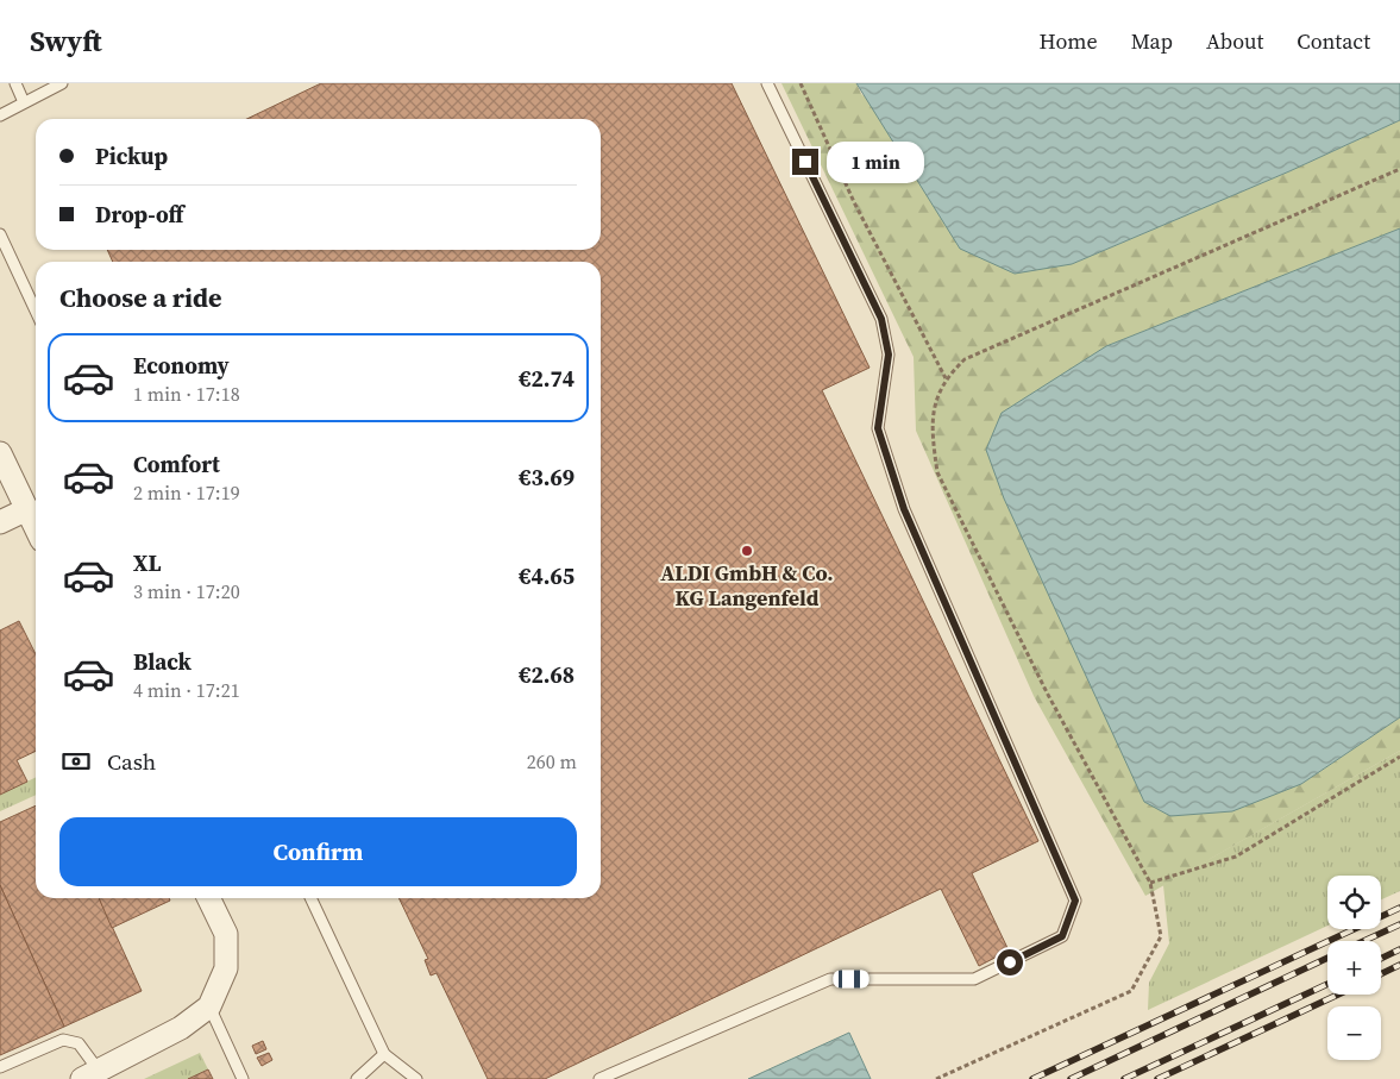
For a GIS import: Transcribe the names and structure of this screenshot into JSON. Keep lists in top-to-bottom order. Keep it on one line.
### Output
{"places":["ALDI GmbH & Co. KG Langenfeld"],"page":{"header":"Swyft","nav":["Home","Map","About","Contact"],"banner":["Pickup","Drop-off"],"bubble":"1 min","heading":"Choose a ride","list":[{"name":"Economy","note":"1 min · 17:18","value":"€2.74"},{"name":"Comfort","note":"2 min · 17:19","value":"€3.69"},{"name":"XL","note":"3 min · 17:20","value":"€4.65"},{"name":"Black","note":"4 min · 17:21","value":"€2.68"}],"pay":["Cash","260 m"],"buttons":"Confirm","map_buttons":["+","−"]}}
